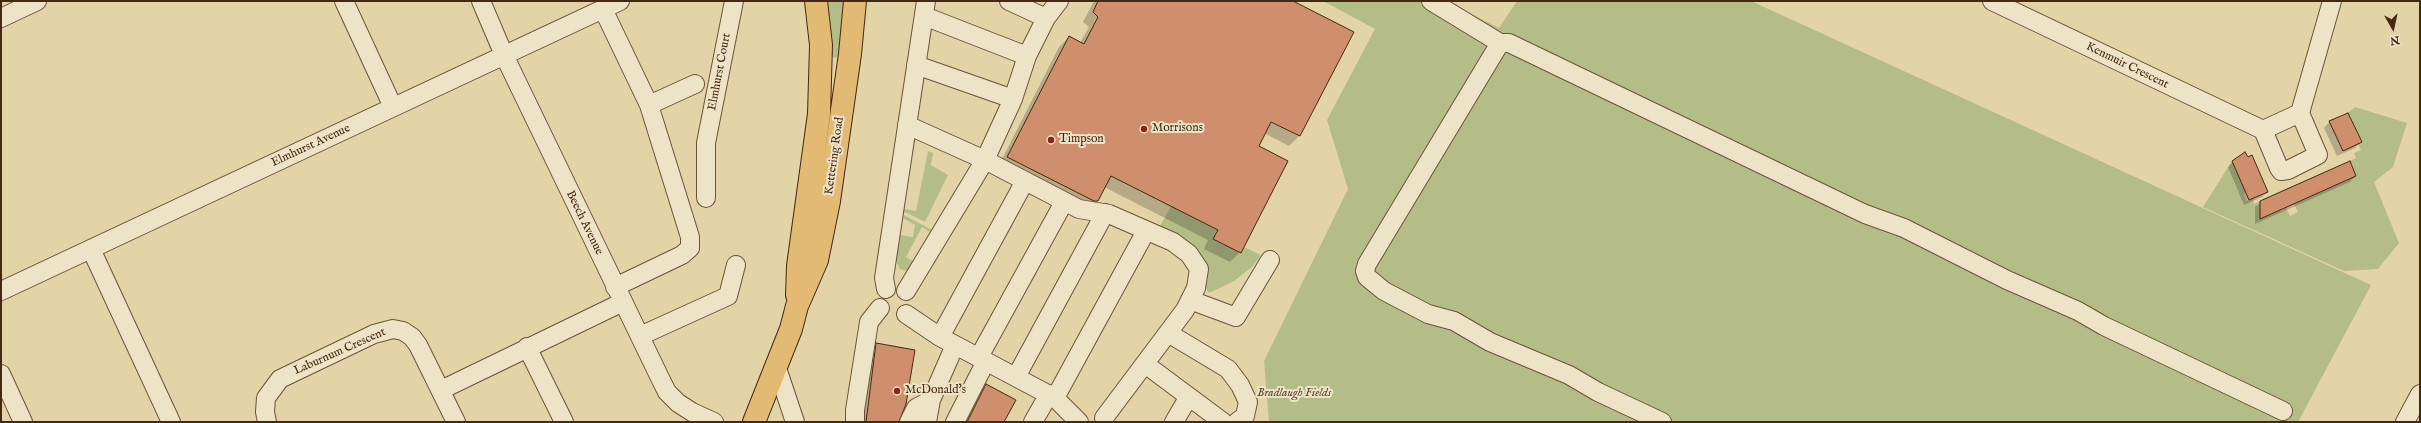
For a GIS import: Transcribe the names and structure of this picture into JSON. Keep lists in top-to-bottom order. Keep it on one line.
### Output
{"streets":{"main road":["Kettering Road"],"street":["Kenmuir Crescent","Elmhurst Court","Elmhurst Avenue","Beech Avenue","Laburnum Crescent"]},"crossings":[["Elmhurst Avenue","Beech Avenue"]],"parks":["Bradlaugh Fields"],"places":["Morrisons","Timpson","McDonald's"],"north":"bottom"}
